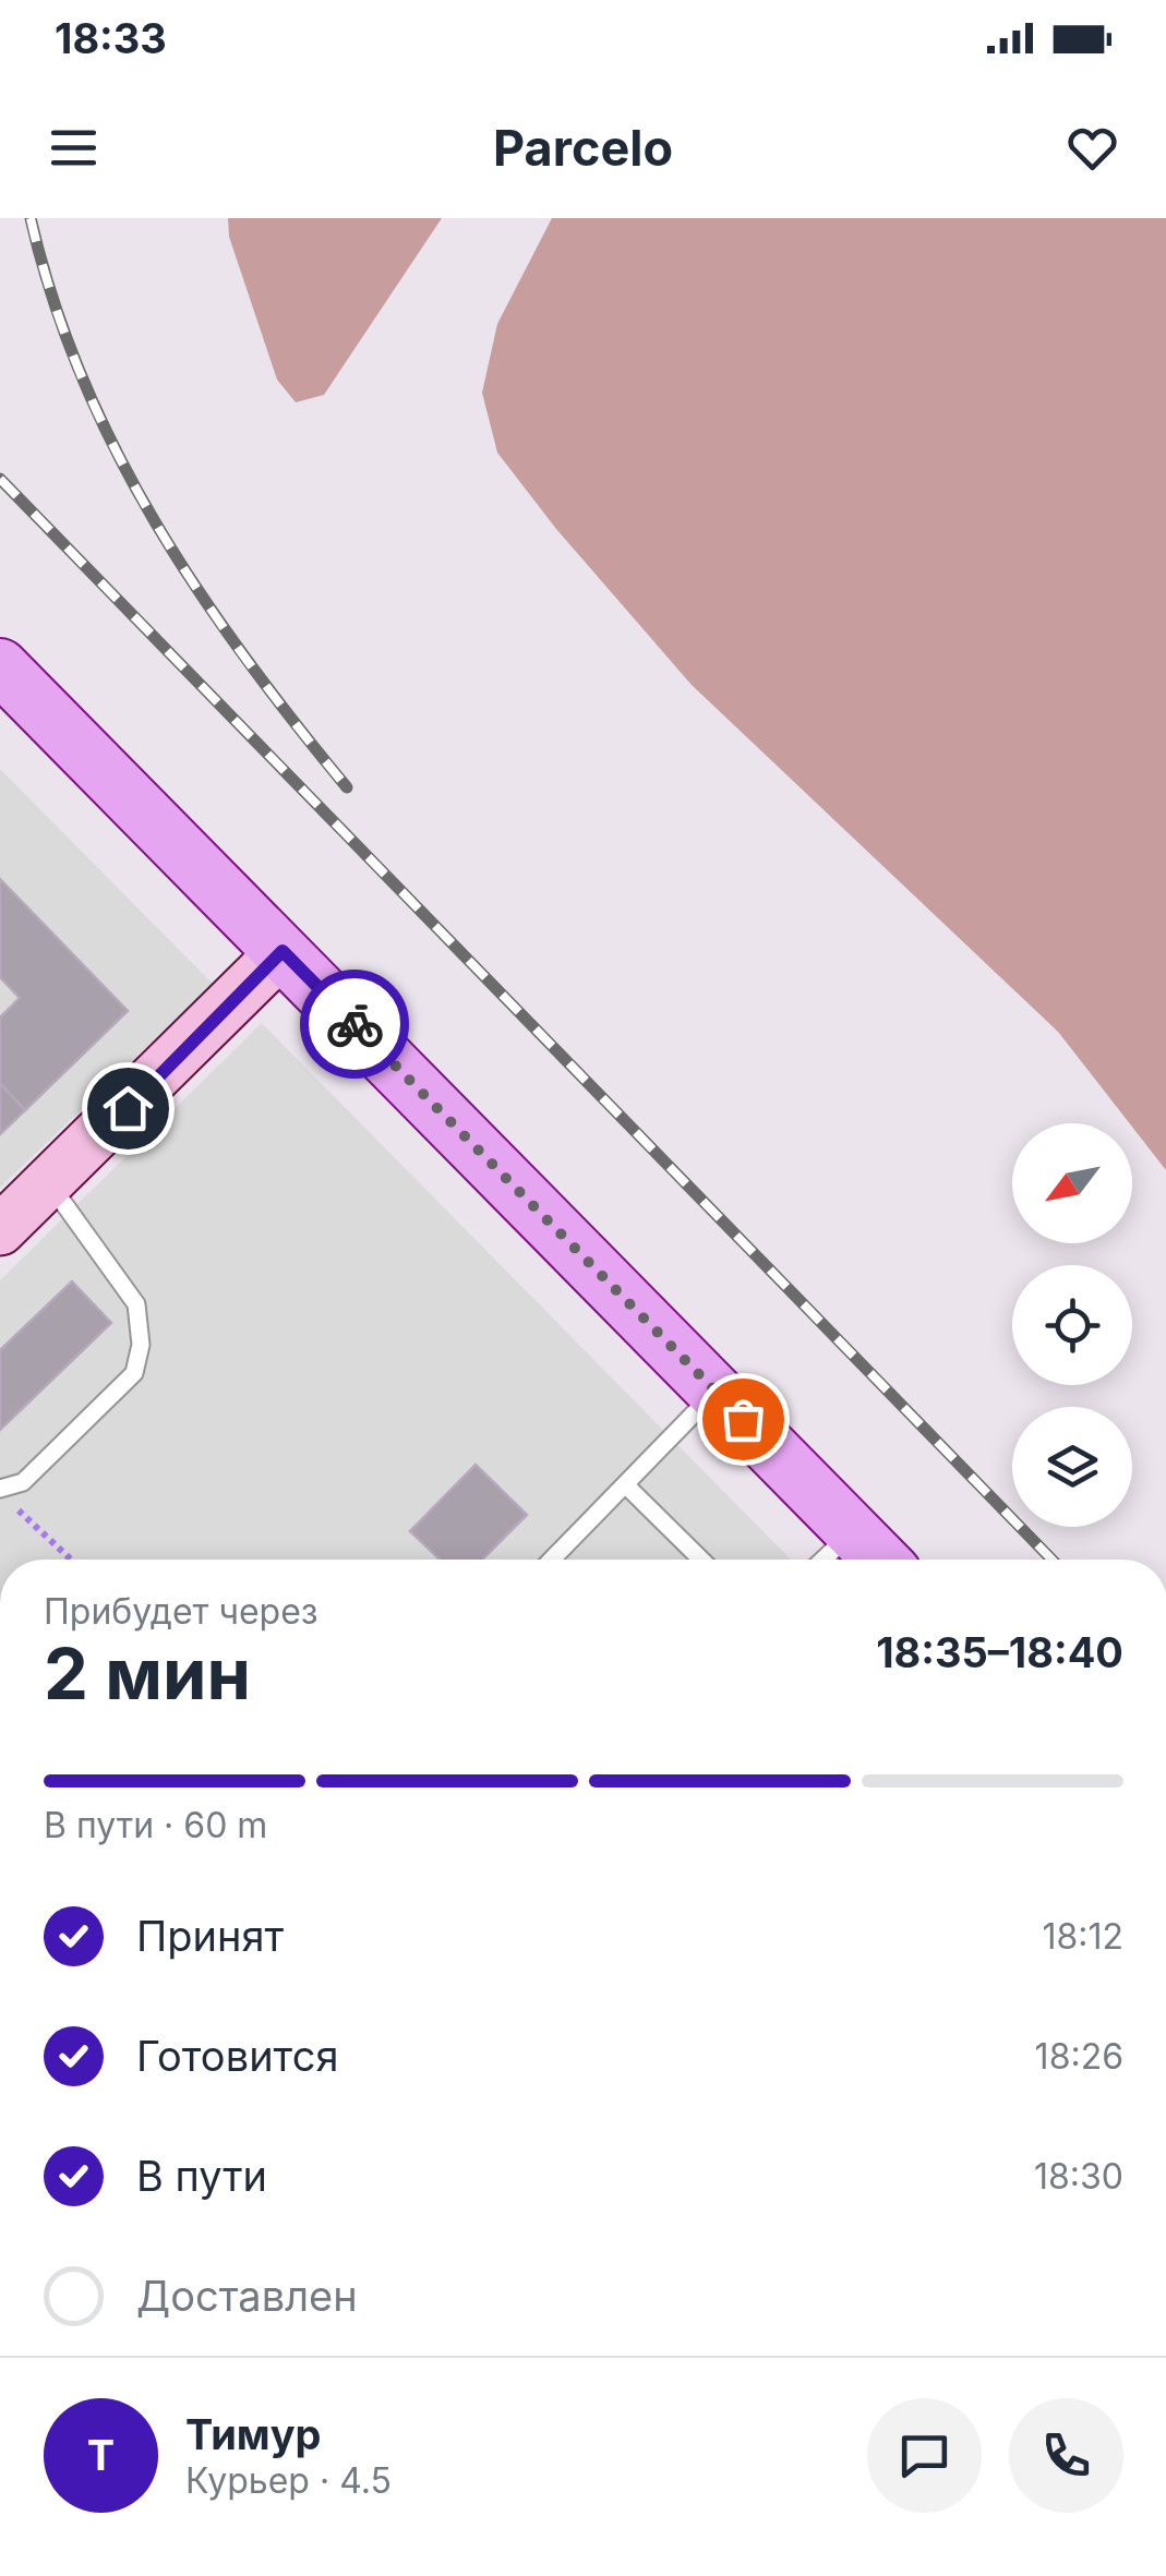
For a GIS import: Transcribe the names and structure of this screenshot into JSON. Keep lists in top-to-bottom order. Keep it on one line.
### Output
{"north":"bottom left","page":{"status":"18:33","header":"Parcelo","heading":["2 мин","Прибудет через","18:35–18:40"],"panel":["Тимур","Курьер · 4.5"],"bar":"В пути · 60 m","list":[["Принят","18:12"],["Готовится","18:26"],["В пути","18:30"],"Доставлен"],"round":"Т"}}
